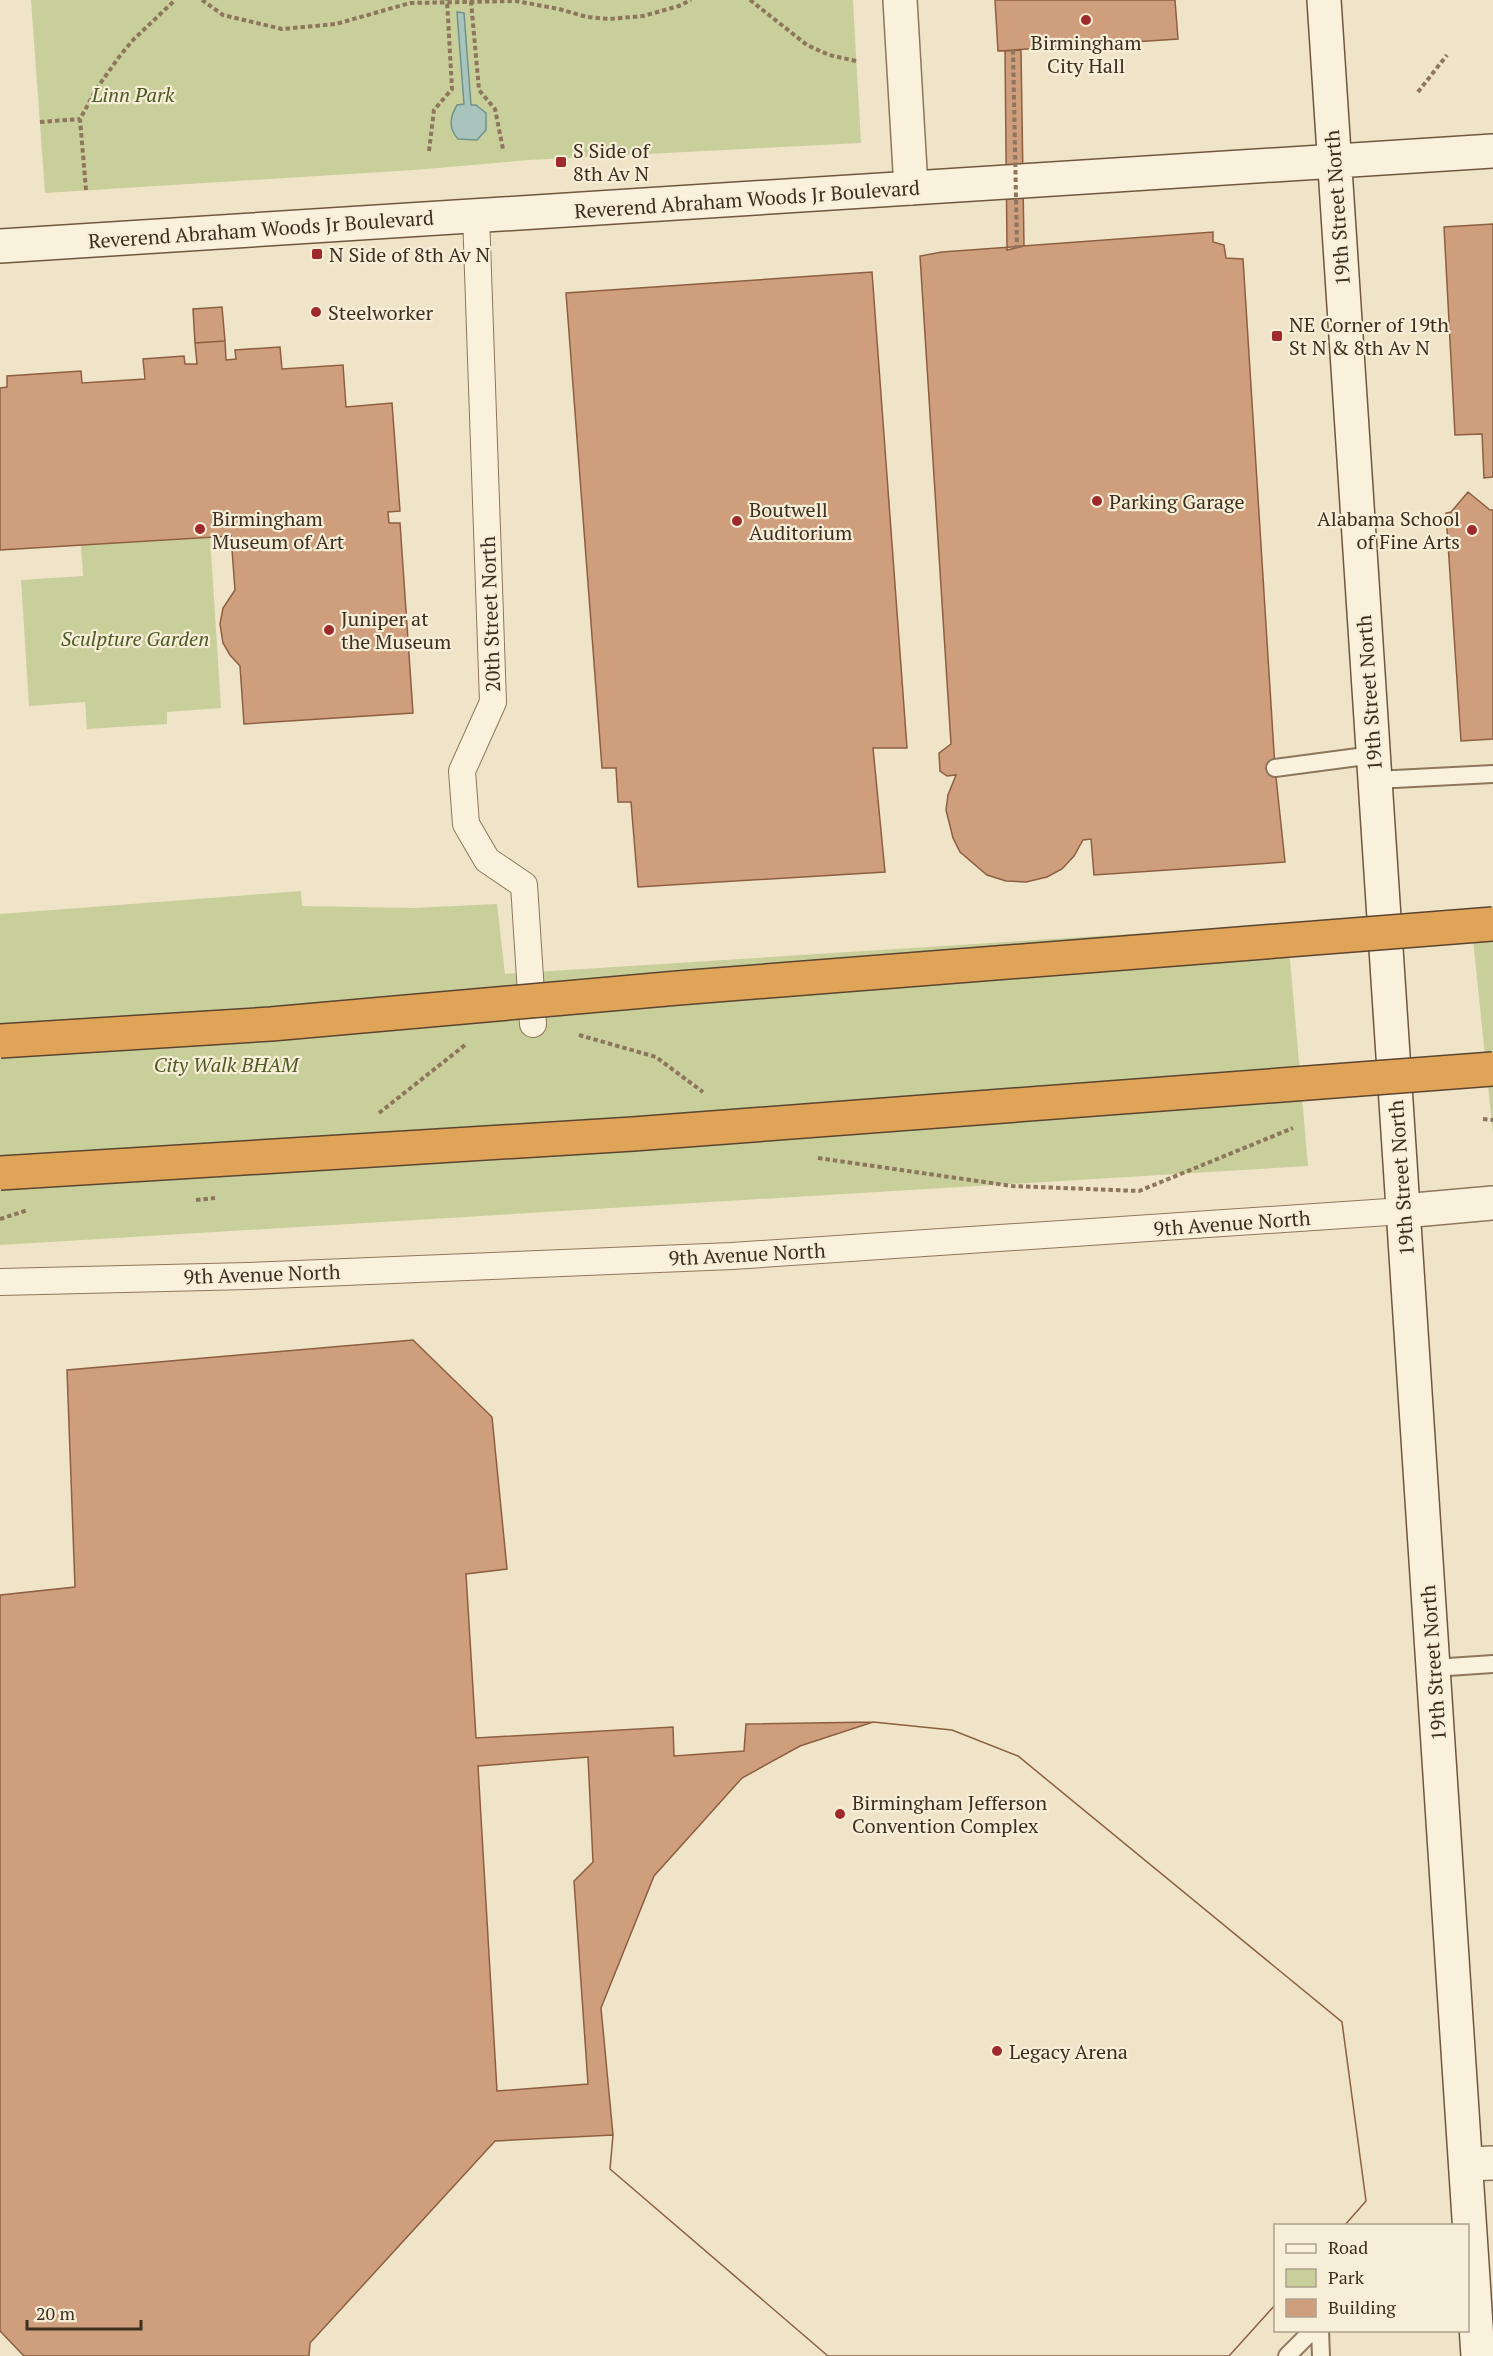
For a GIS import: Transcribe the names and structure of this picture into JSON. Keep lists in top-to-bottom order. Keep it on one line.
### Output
{"streets":{"main road":["Reverend Abraham Woods Jr Boulevard","19th Street North","9th Avenue North"],"street":["20th Street North"]},"crossings":[["Reverend Abraham Woods Jr Boulevard","19th Street North"],["Reverend Abraham Woods Jr Boulevard","20th Street North"],["19th Street North","9th Avenue North"]],"parks":["Linn Park","Sculpture Garden","City Walk BHAM"],"places":{"other":["Birmingham City Hall","Steelworker","Parking Garage","Boutwell Auditorium","Birmingham Museum of Art","Alabama School of Fine Arts","Juniper at the Museum","Birmingham Jefferson Convention Complex","Legacy Arena"],"transit":["S Side of 8th Av N","N Side of 8th Av N","NE Corner of 19th St N & 8th Av N"]},"legend":["Road","Park","Building"],"scale_bar":"20 m"}
